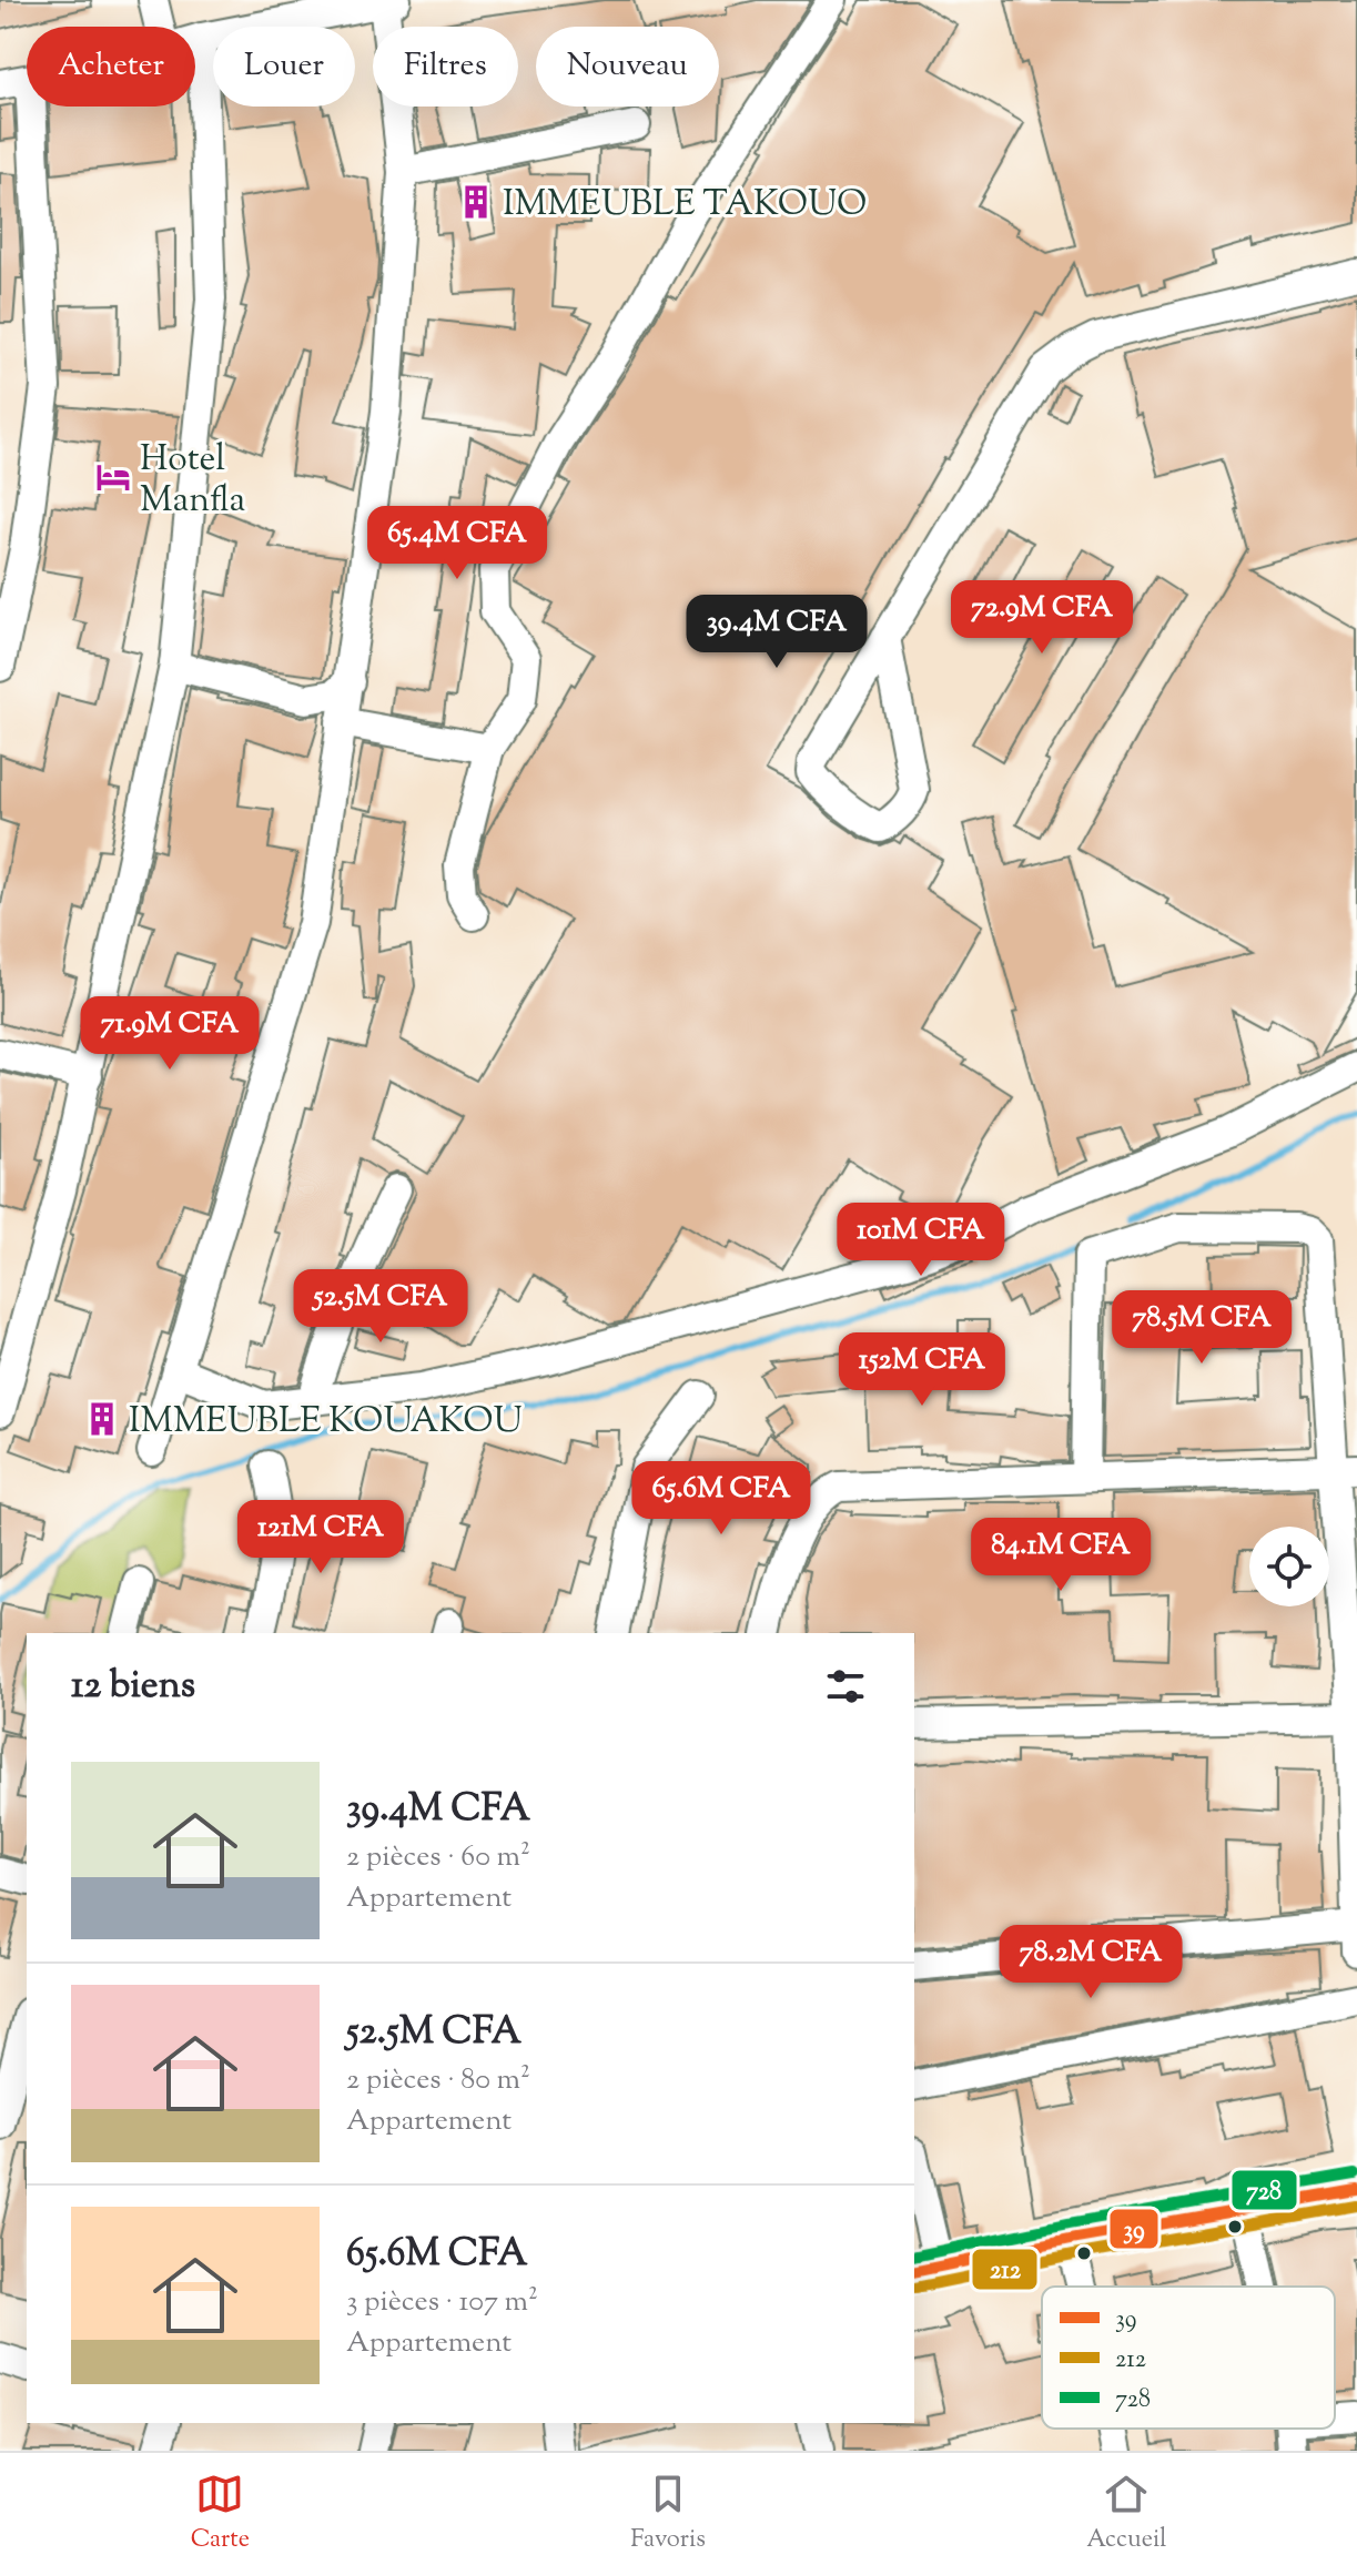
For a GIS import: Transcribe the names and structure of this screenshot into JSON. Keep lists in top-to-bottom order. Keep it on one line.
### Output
{"places":{"building":["IMMEUBLE TAKOUO","IMMEUBLE KOUAKOU"],"hotel":["Hotel Manfla"]},"lines":["transit line 728","transit line 39","transit line 212"],"legend":["39","212","728"],"page":{"chip":["Acheter","Louer","Filtres","Nouveau"],"price":["65.4M CFA","72.9M CFA","39.4M CFA","71.9M CFA","101M CFA","52.5M CFA","78.5M CFA","152M CFA","65.6M CFA","121M CFA","84.1M CFA","78.2M CFA"],"heading":"12 biens","list":[{"name":"39.4M CFA","note":"2 pièces · 60 m² · Appartement"},{"name":"52.5M CFA","note":"2 pièces · 80 m² · Appartement"},{"name":"65.6M CFA","note":"3 pièces · 107 m² · Appartement"}],"tabs":["Carte","Favoris","Accueil"]}}
